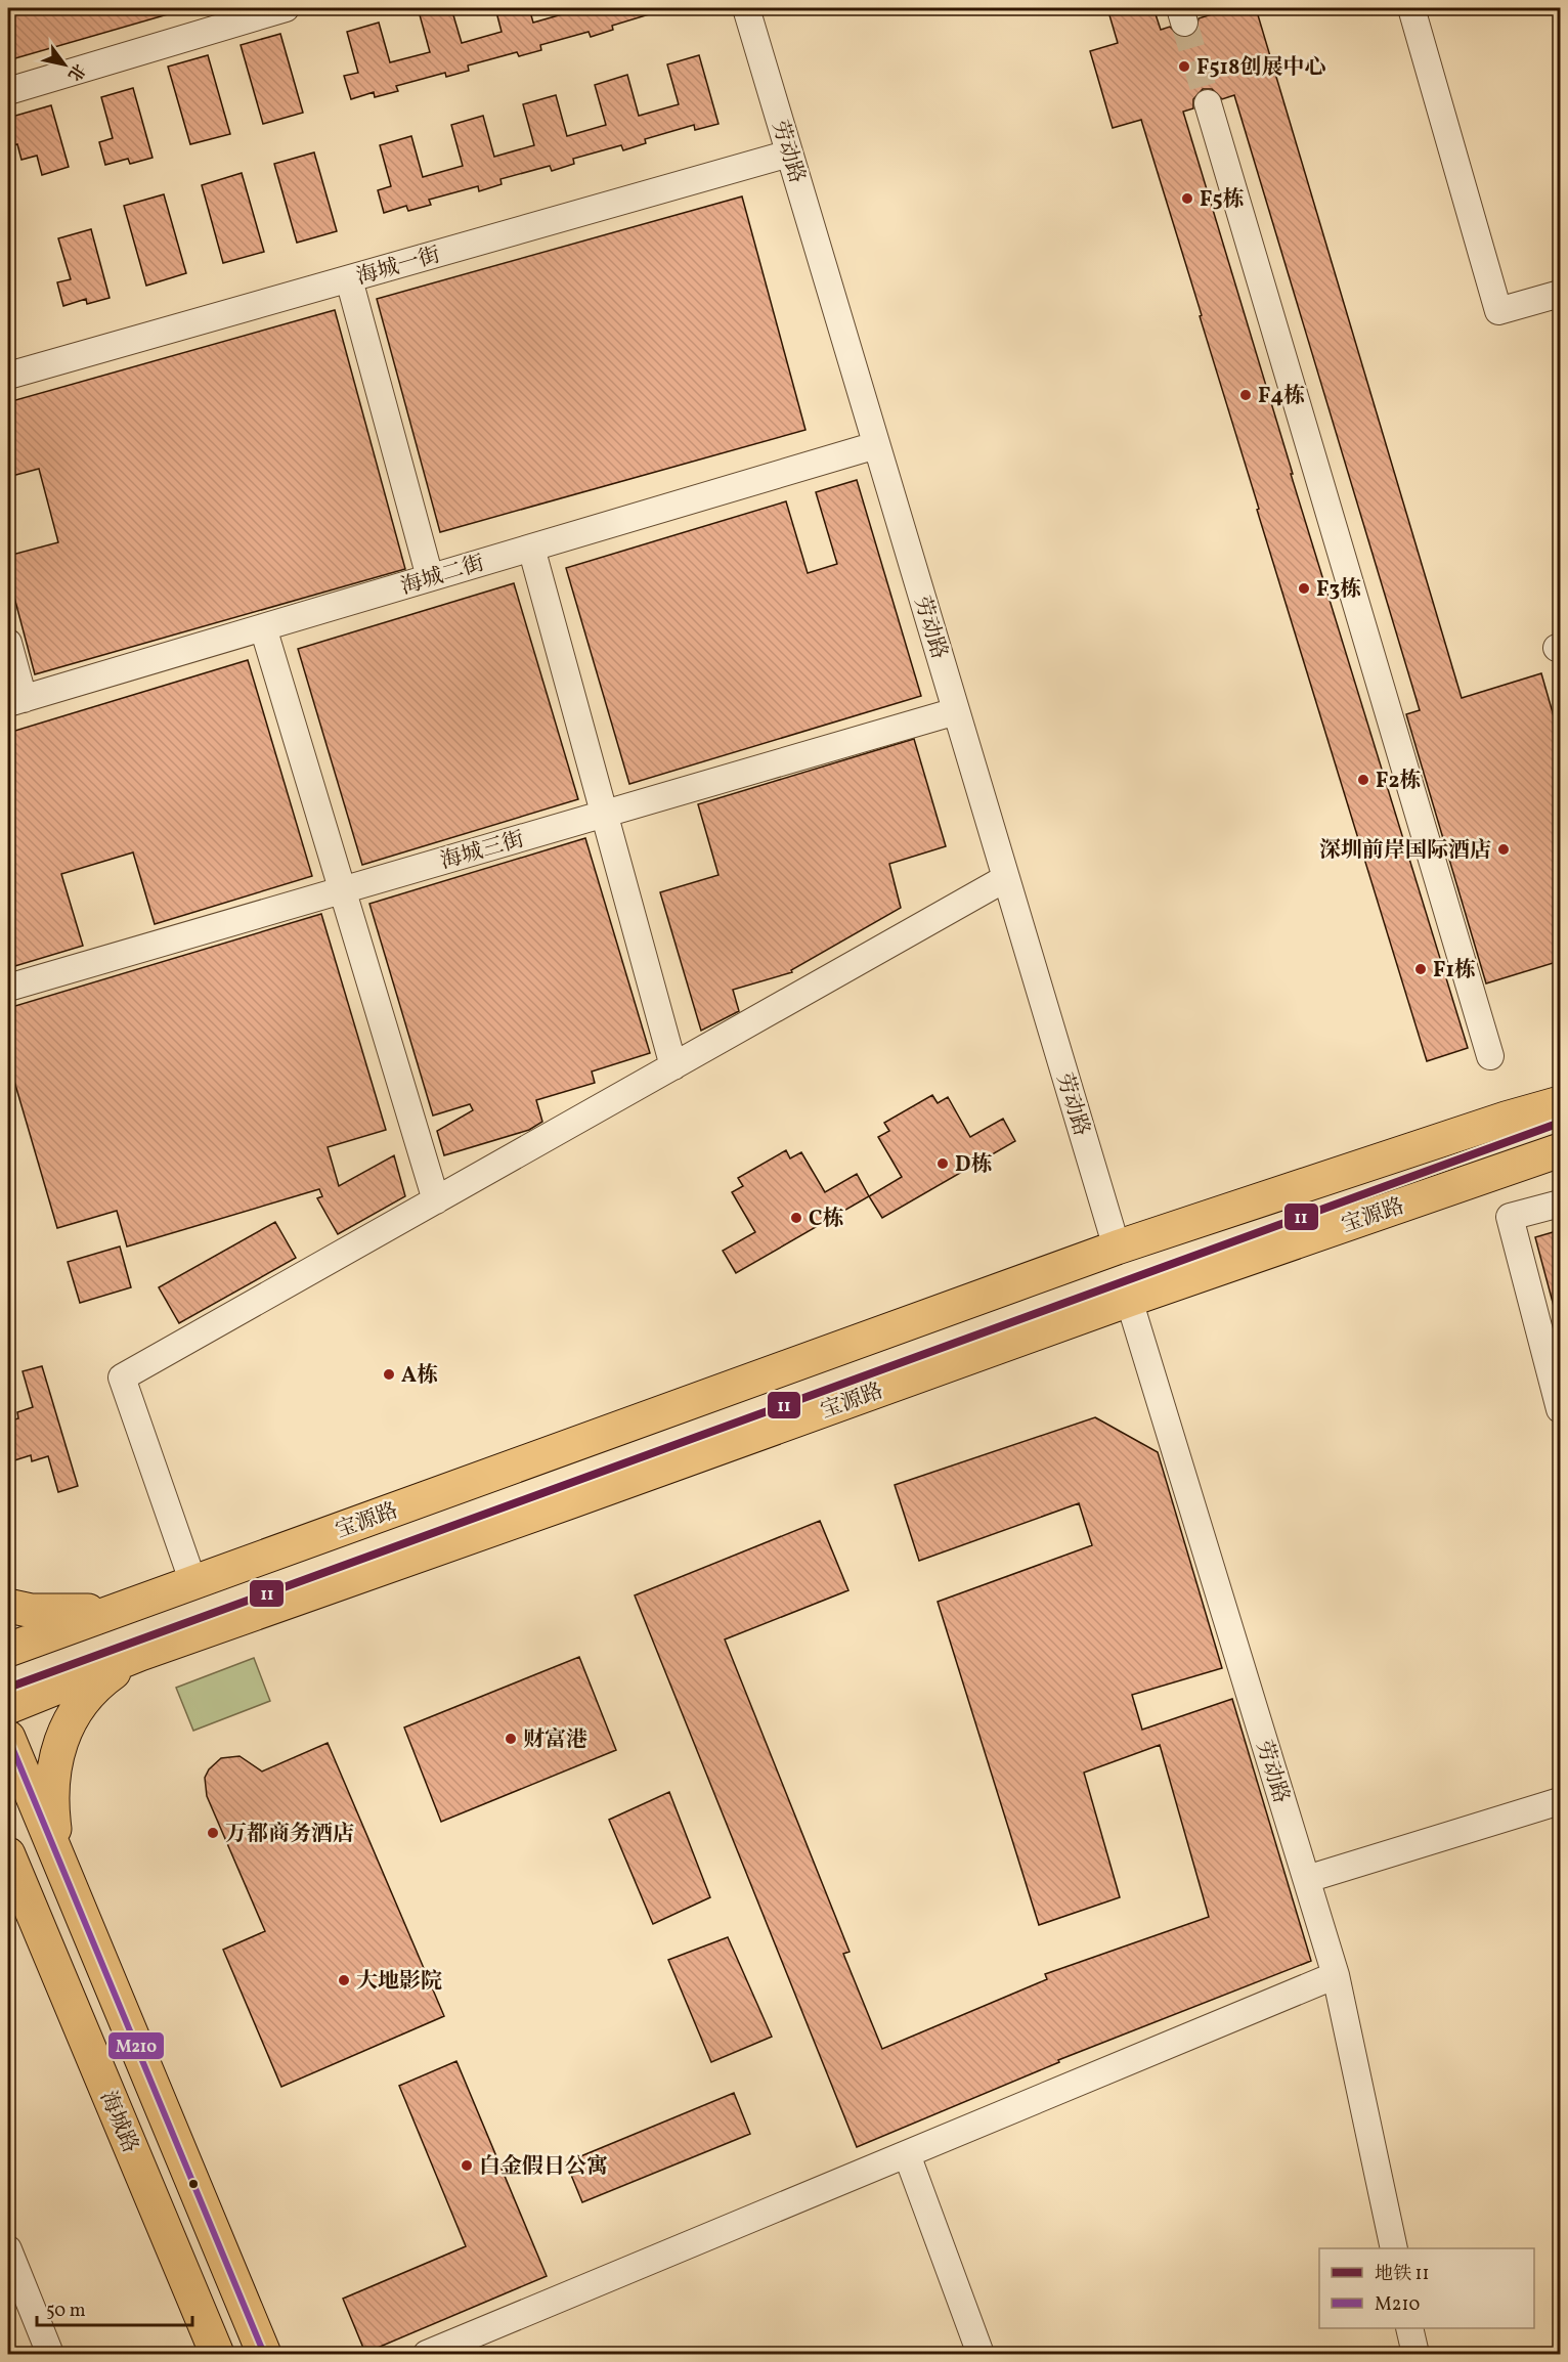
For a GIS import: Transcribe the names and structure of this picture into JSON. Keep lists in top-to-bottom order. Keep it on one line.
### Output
{"streets":{"main road":["宝源路","海城路"],"street":["劳动路","海城一街","海城二街","海城三街"]},"crossings":[["劳动路","海城一街"],["劳动路","海城二街"],["劳动路","海城三街"],["劳动路","宝源路"]],"places":["F518创展中心","F5栋","F4栋","F3栋","F2栋","深圳前岸国际酒店","F1栋","D栋","C栋","A栋","财富港","万都商务酒店","大地影院","白金假日公寓"],"lines":["metro line 11","transit line M210"],"legend":["地铁 11","M210"],"scale_bar":"50 m","north":"bottom right"}
